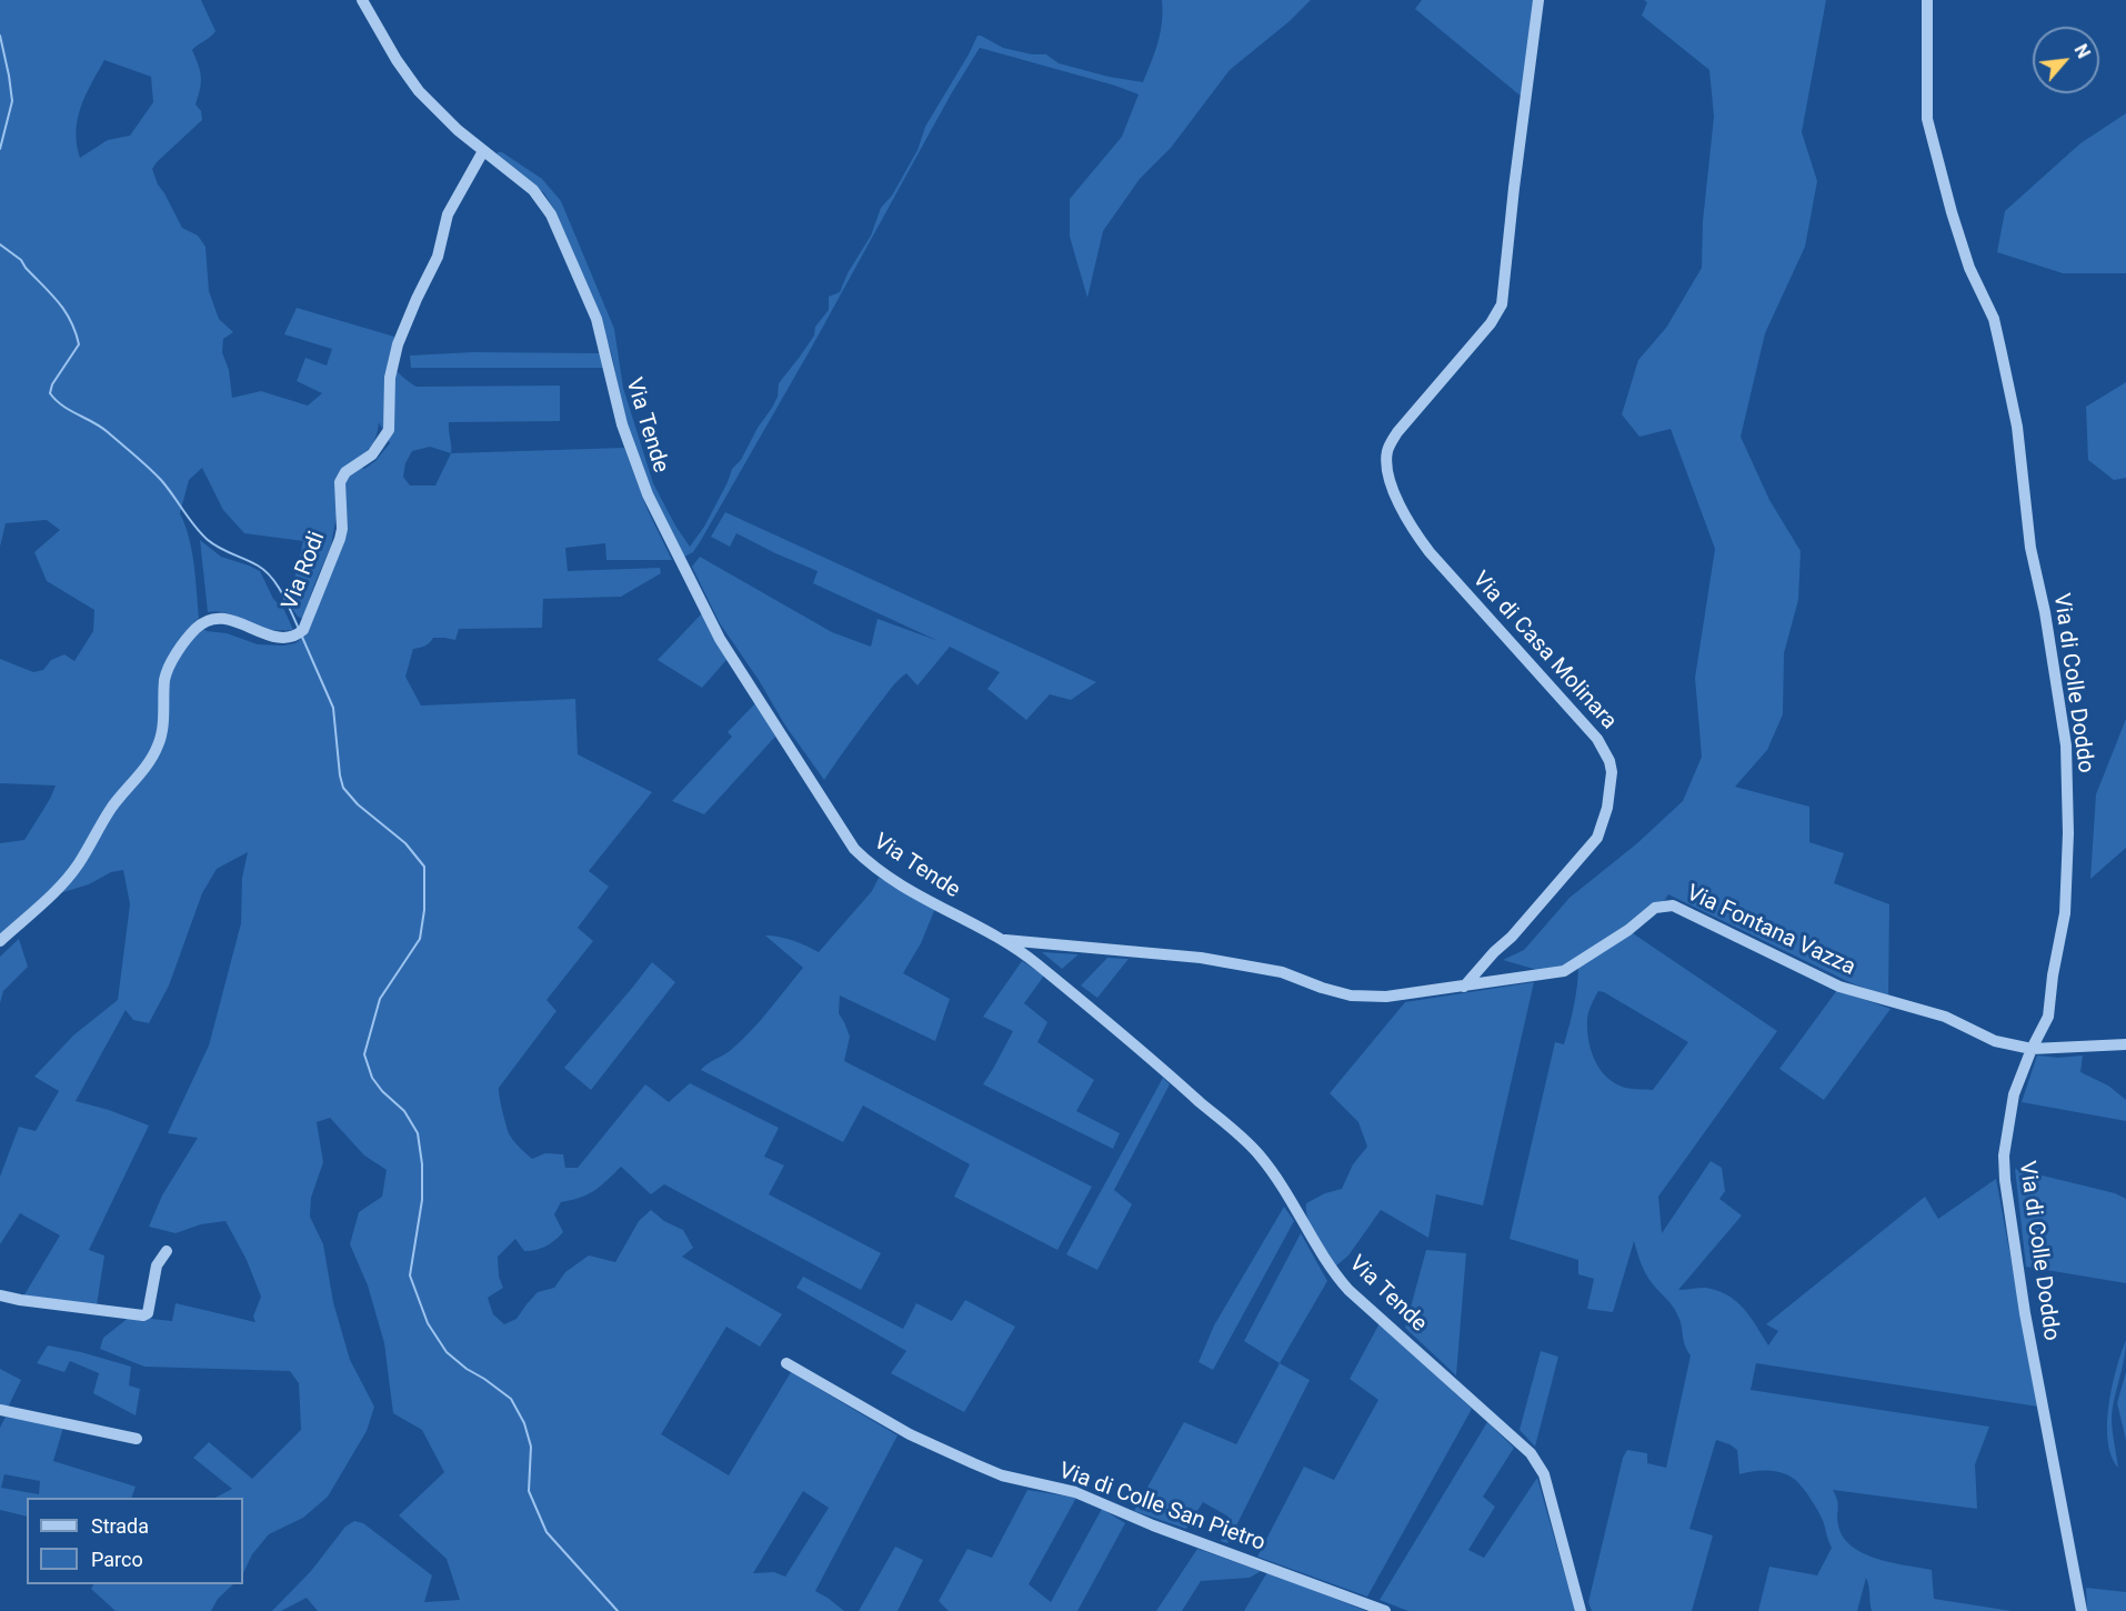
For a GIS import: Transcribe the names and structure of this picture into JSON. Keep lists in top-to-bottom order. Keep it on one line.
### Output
{"streets":{"street":["Via Tende","Via Rodi","Via di Casa Molinara","Via di Colle Doddo","Via Fontana Vazza","Via di Colle San Pietro"]},"crossings":[["Via Tende","Via Rodi"],["Via di Casa Molinara","Via Fontana Vazza"],["Via di Colle Doddo","Via Fontana Vazza"]],"legend":["Strada","Parco"],"north":"top right"}
